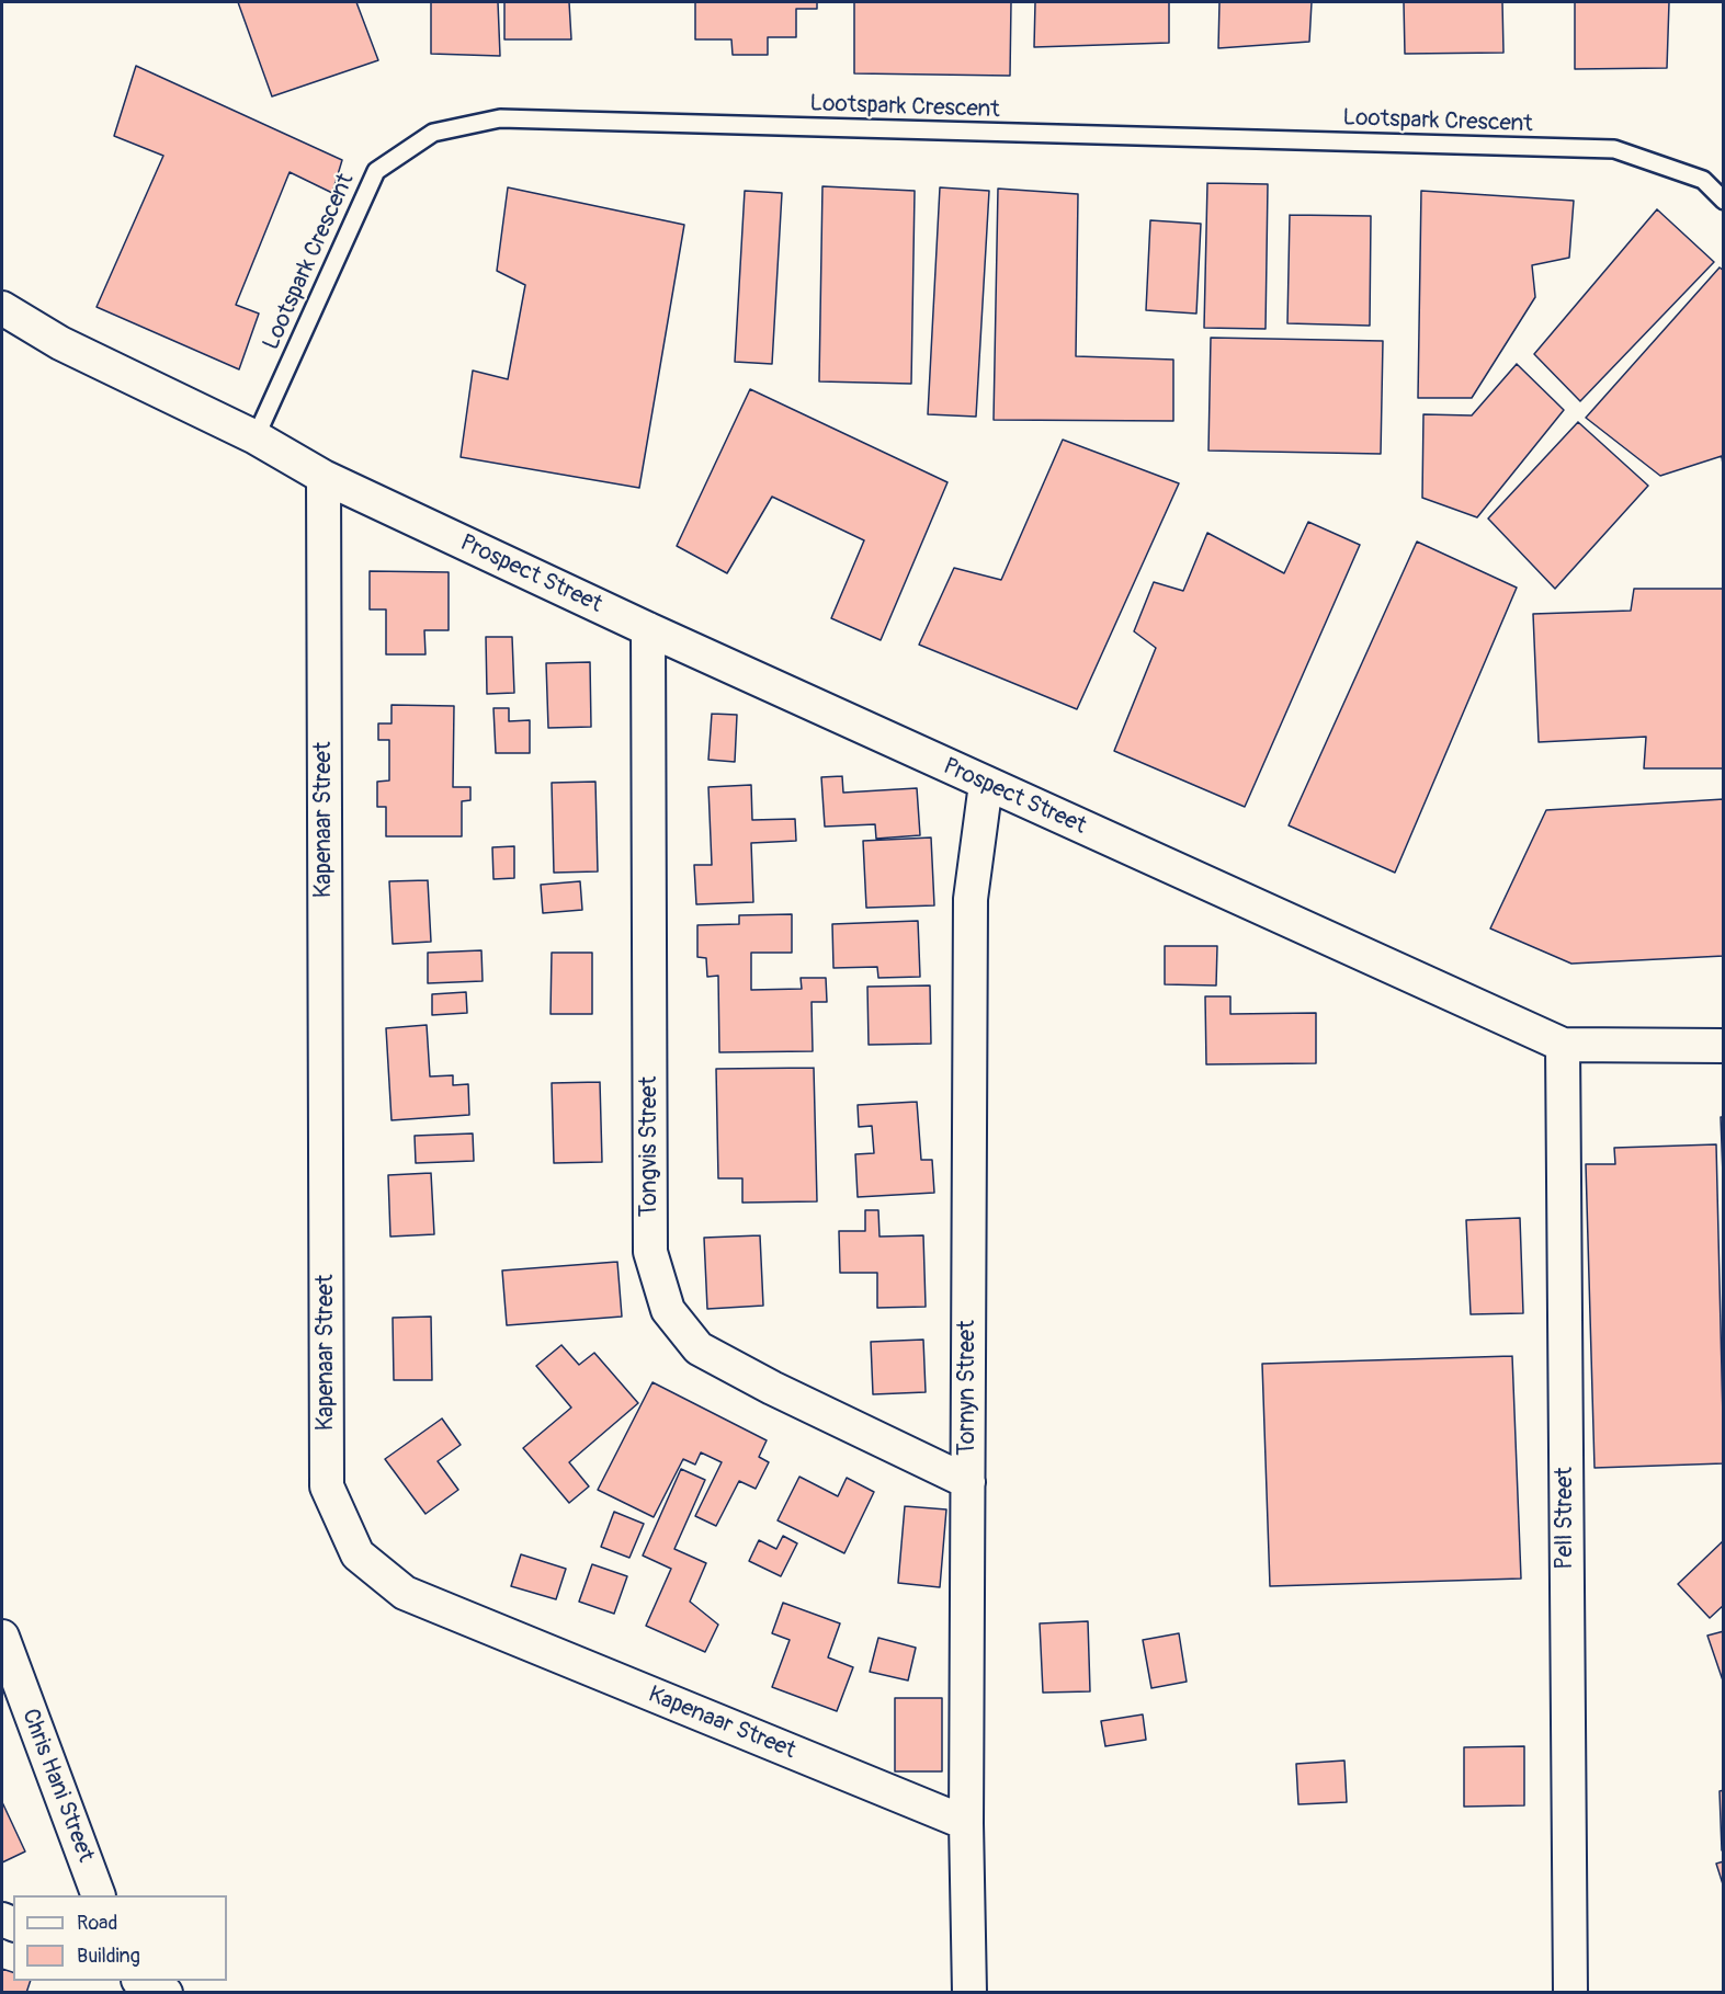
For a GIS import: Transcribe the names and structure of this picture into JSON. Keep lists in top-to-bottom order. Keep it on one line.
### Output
{"streets":{"street":["Prospect Street","Kapenaar Street","Tongvis Street","Tornyn Street","Pell Street","Chris Hani Street"],"lane":["Lootspark Crescent"]},"crossings":[["Lootspark Crescent","Prospect Street"],["Prospect Street","Kapenaar Street"],["Prospect Street","Tongvis Street"],["Prospect Street","Tornyn Street"],["Prospect Street","Pell Street"],["Kapenaar Street","Tornyn Street"],["Tongvis Street","Tornyn Street"]],"legend":["Road","Building"]}
